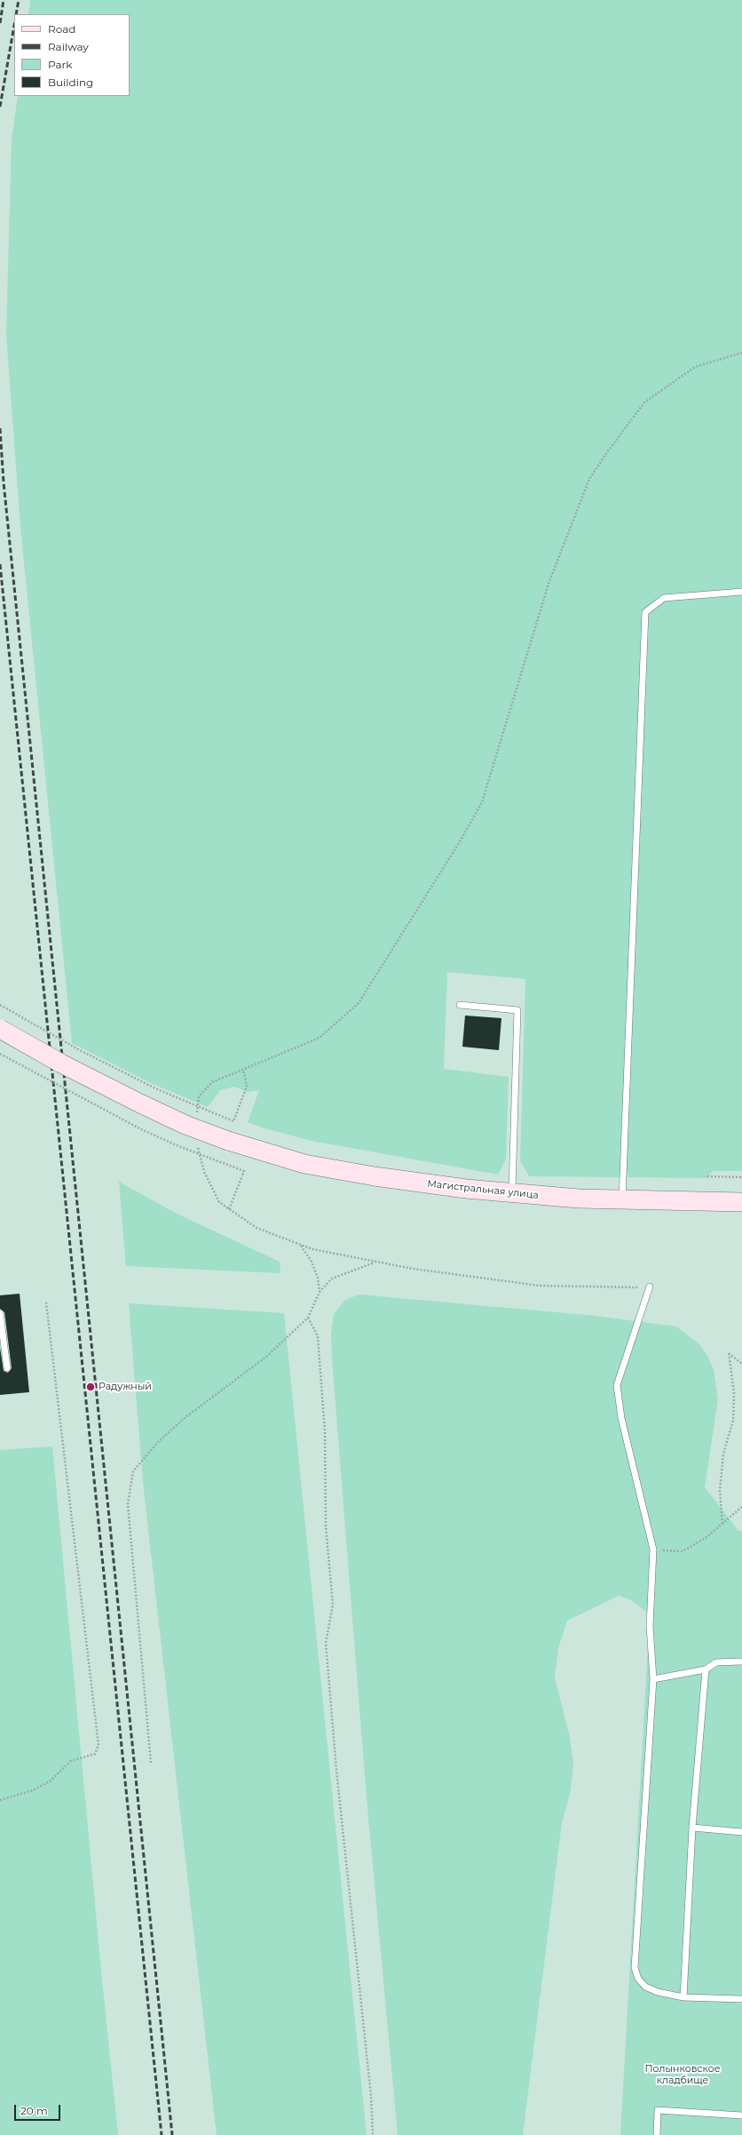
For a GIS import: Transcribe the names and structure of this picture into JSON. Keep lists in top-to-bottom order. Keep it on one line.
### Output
{"streets":{"main road":["Магистральная улица"]},"parks":["Полынковское кладбище"],"places":["Радужный"],"legend":["Road","Railway","Park","Building"],"scale_bar":"20 m"}
